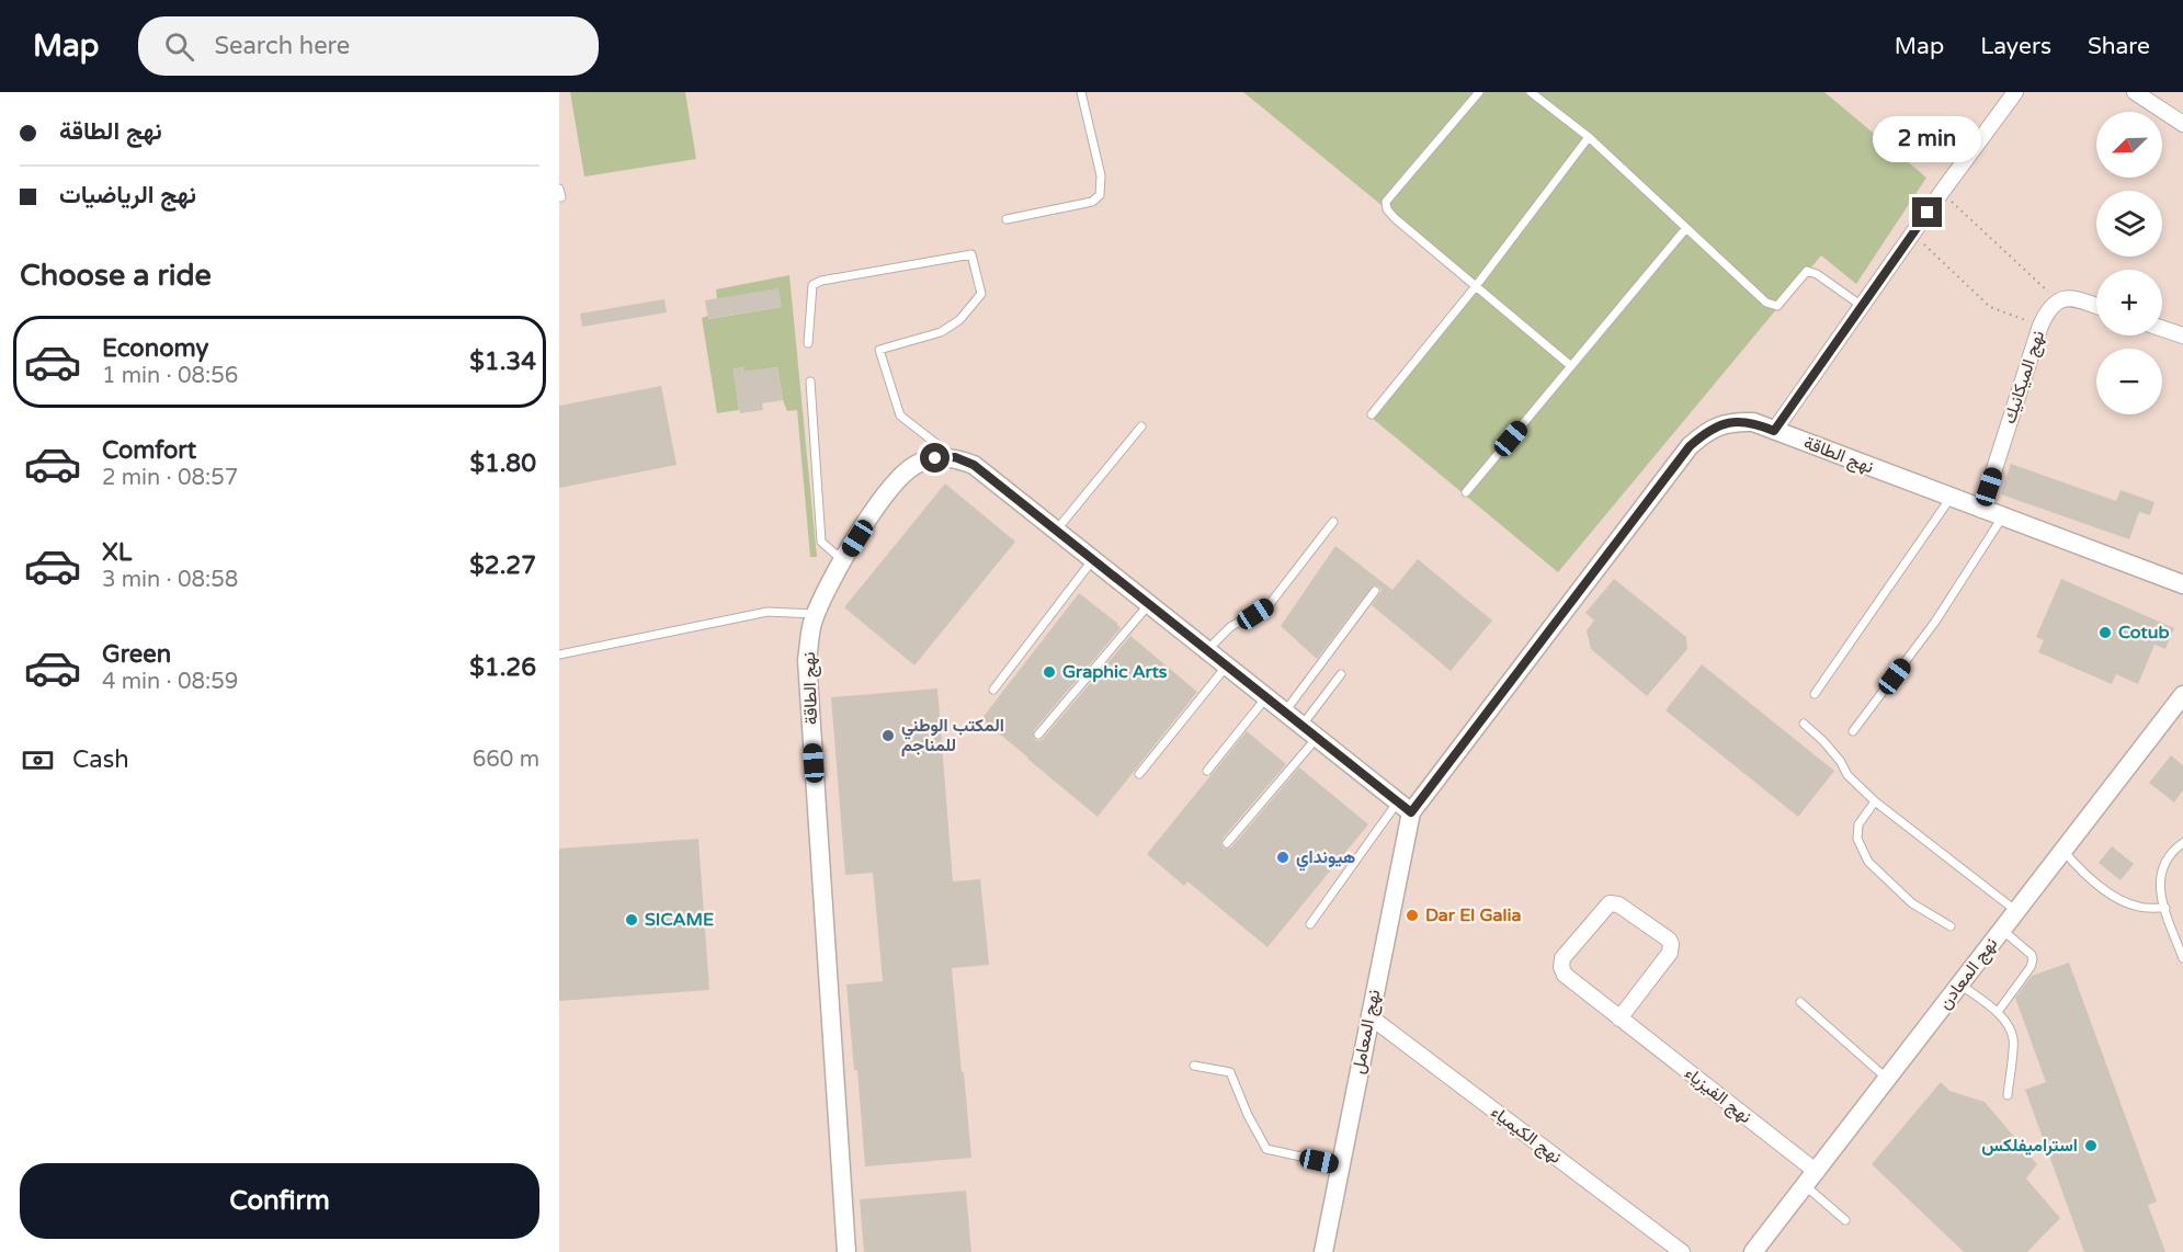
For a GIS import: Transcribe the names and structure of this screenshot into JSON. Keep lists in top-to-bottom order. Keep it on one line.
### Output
{"streets":{"street":["نهج الميكانيك","نهج الطاقة","نهج المعادن","نهج المعامل","نهج الفيزياء","نهج الكيمياء"]},"crossings":[["نهج الميكانيك","نهج الطاقة"],["نهج الطاقة","نهج المعامل"],["نهج المعادن","نهج الفيزياء"],["نهج المعامل","نهج الكيمياء"]],"places":["Cotub","Graphic Arts","المكتب الوطني للمناجم","هيونداي","Dar El Galia","SICAME","استراميفلكس"],"north":"bottom left","page":{"header":"Map","search":"Search here","nav":["Map","Layers","Share"],"banner":["نهج الطاقة","نهج الرياضيات"],"map_buttons":["+","−"],"bubble":"2 min","heading":"Choose a ride","list":[{"name":"Economy","note":"1 min · 08:56","value":"$1.34"},{"name":"Comfort","note":"2 min · 08:57","value":"$1.80"},{"name":"XL","note":"3 min · 08:58","value":"$2.27"},{"name":"Green","note":"4 min · 08:59","value":"$1.26"}],"pay":["Cash","660 m"],"buttons":"Confirm"}}
